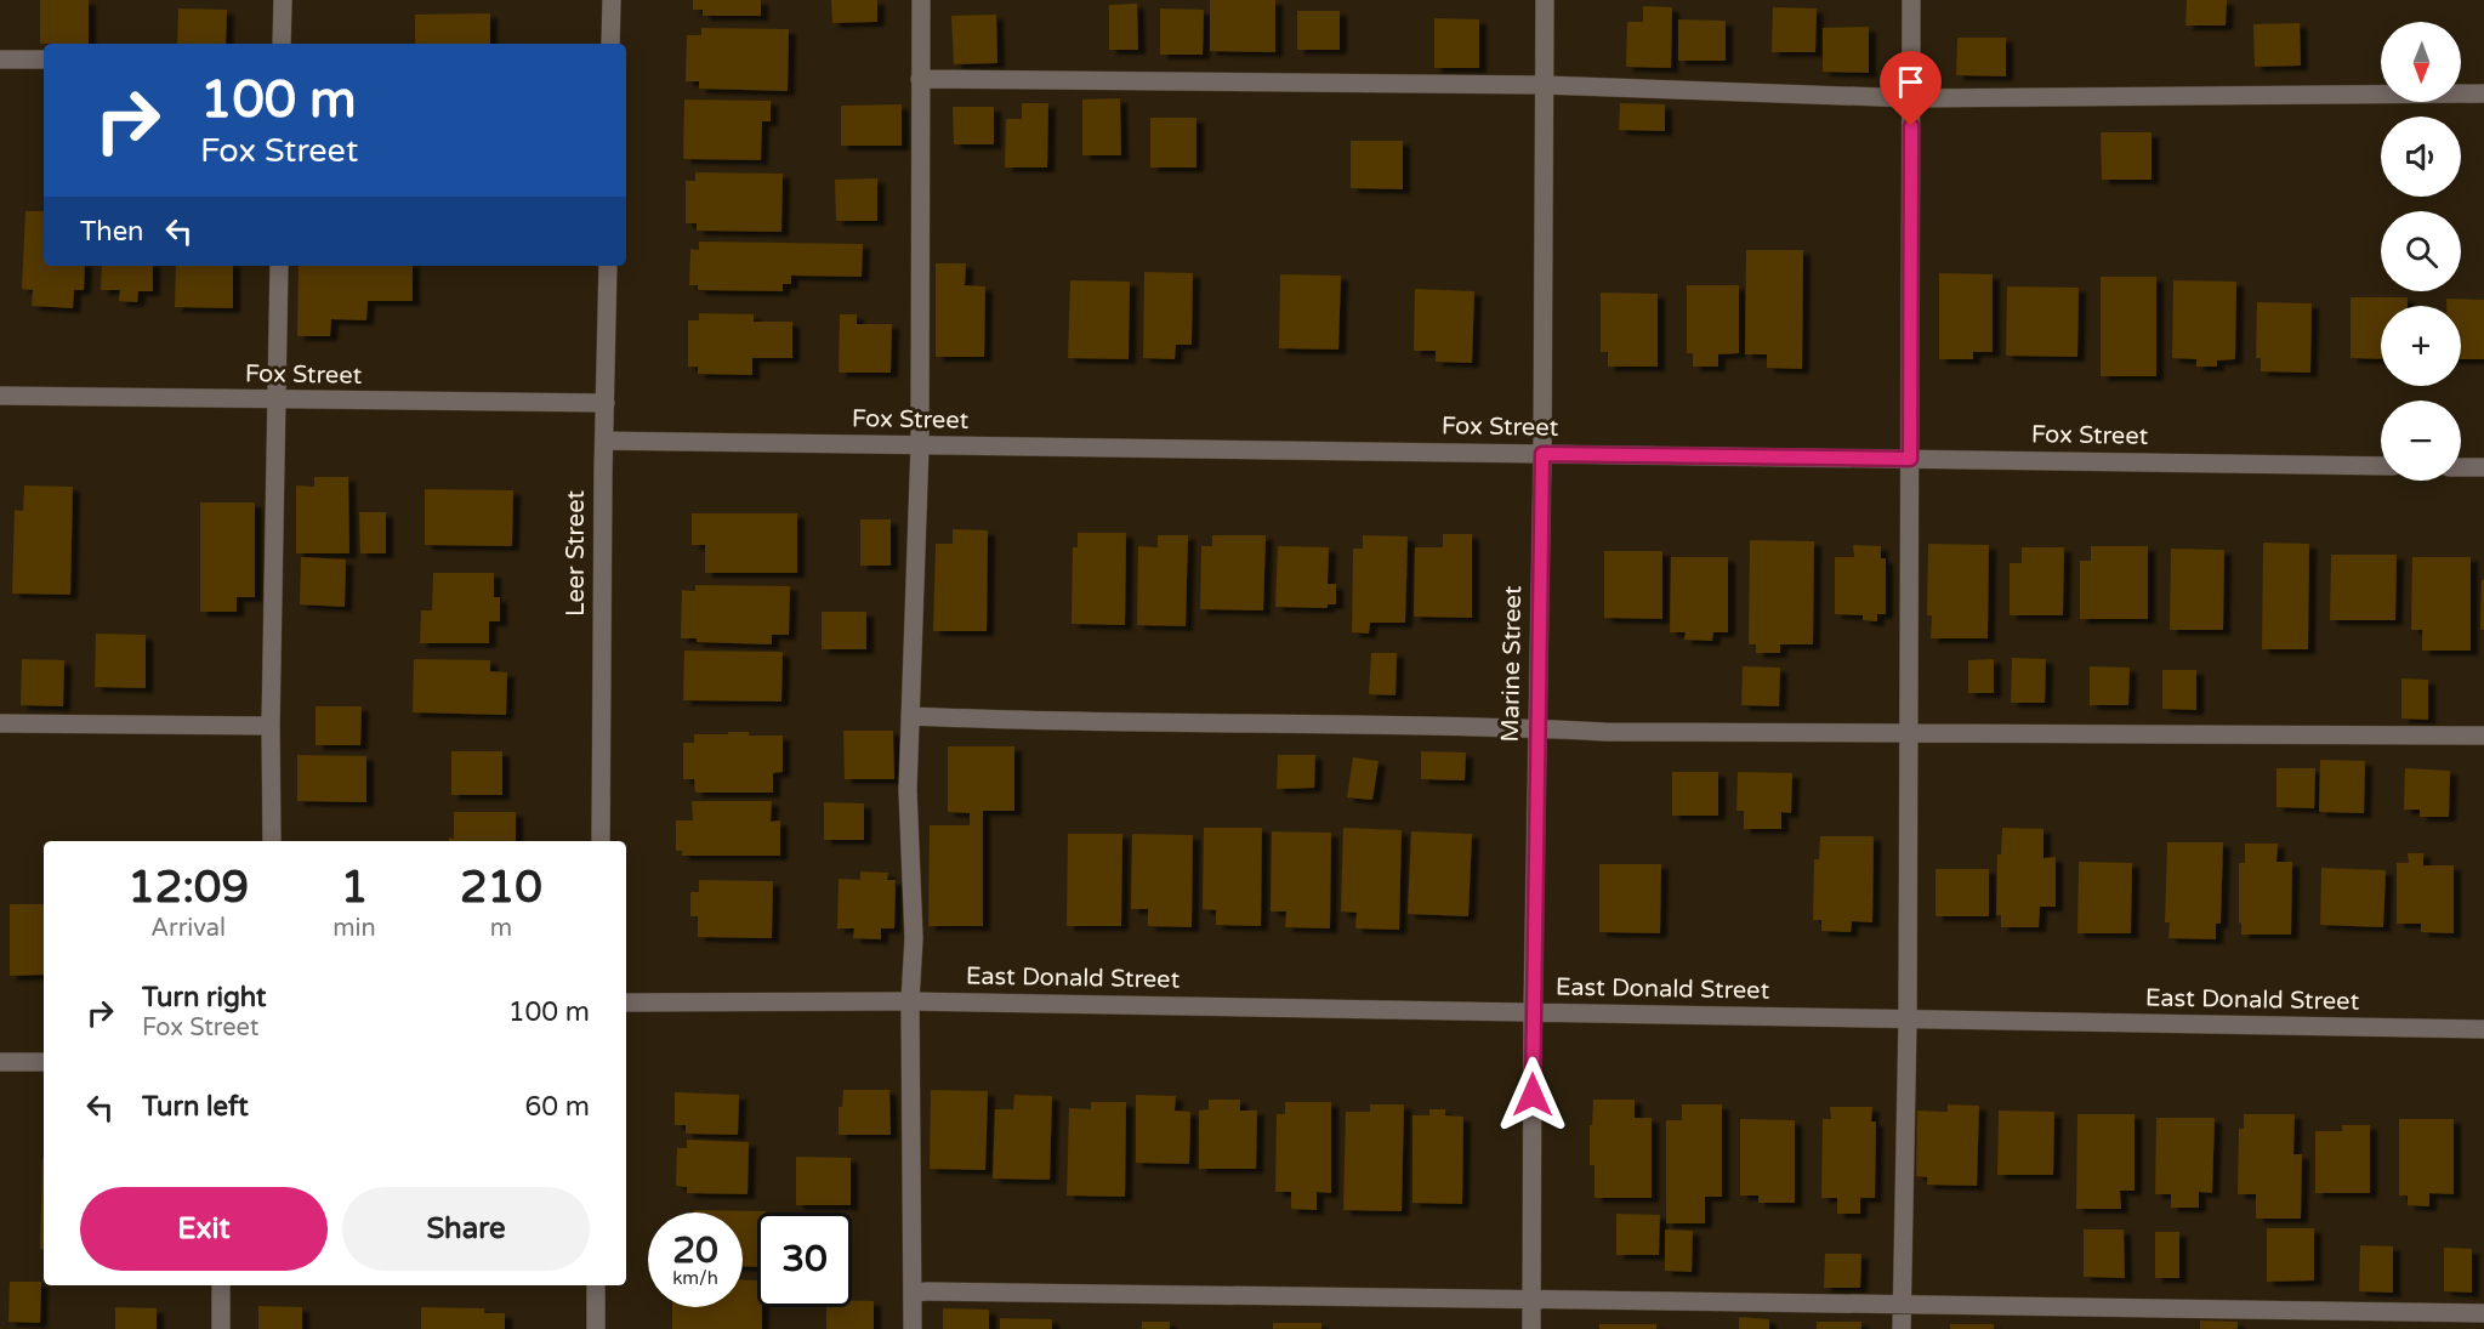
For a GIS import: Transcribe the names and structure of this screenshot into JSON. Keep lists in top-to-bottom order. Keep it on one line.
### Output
{"streets":{"street":["Fox Street","Leer Street","Marine Street","East Donald Street"]},"crossings":[["Fox Street","Leer Street"],["Fox Street","Marine Street"],["Marine Street","East Donald Street"]],"north":"bottom","page":{"map_buttons":["+","−"],"turn":["100 m","Fox Street"],"then":"Then","eta":["12:09","Arrival","1","min","210","m"],"list":[{"name":"Turn right","note":"Fox Street","value":"100 m"},{"name":"Turn left","value":"60 m"}],"buttons":["Exit","Share"],"speed":"20 km/h","limit":"30"}}
